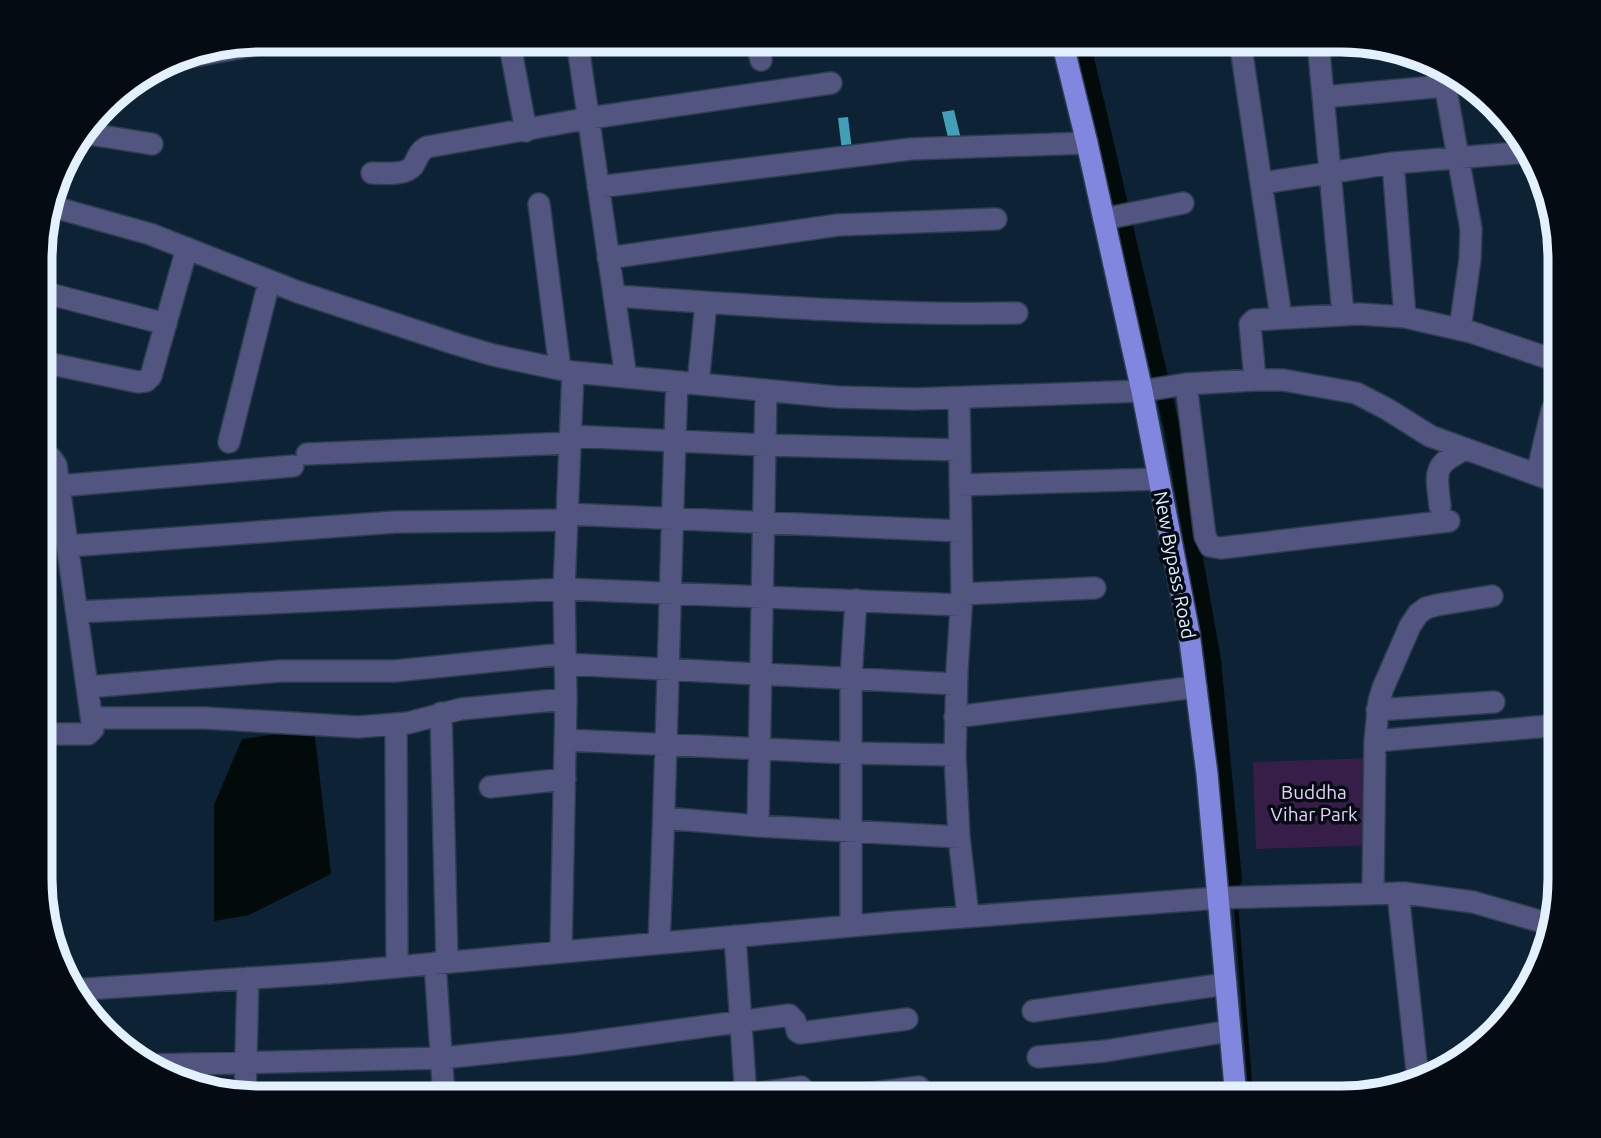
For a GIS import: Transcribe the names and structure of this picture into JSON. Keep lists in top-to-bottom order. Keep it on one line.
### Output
{"streets":{"main road":["New Bypass Road"]},"parks":["Buddha Vihar Park"]}
